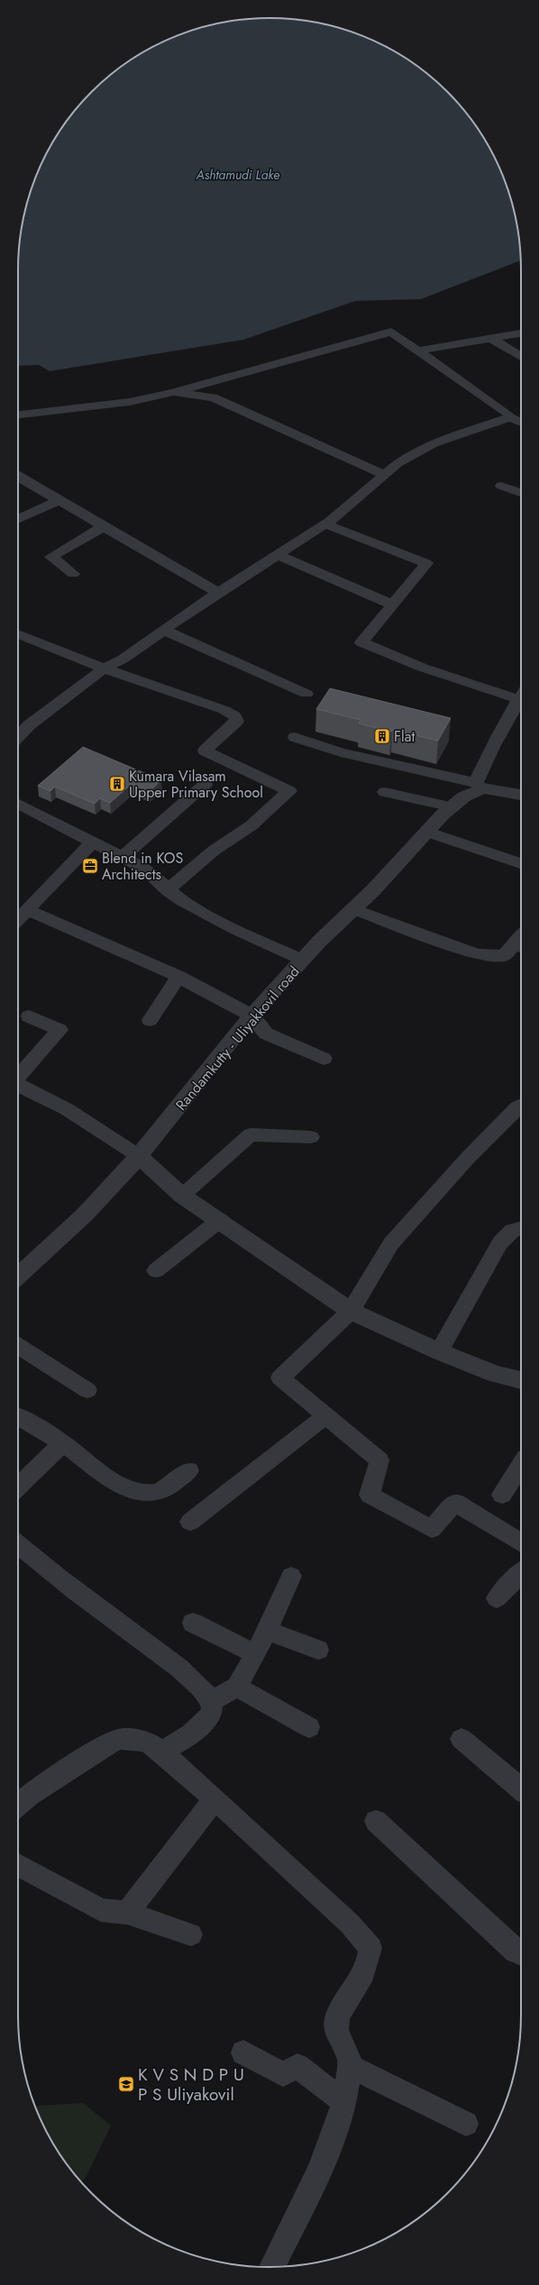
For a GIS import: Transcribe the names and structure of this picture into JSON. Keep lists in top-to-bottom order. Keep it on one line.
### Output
{"streets":{"street":["Randamkutty - Uliyakkovil road"]},"water":["Ashtamudi Lake"],"places":{"building":["Flat","Kumara Vilasam Upper Primary School"],"office":["Blend in KOS Architects"],"school or university":["K V S N D P U P S Uliyakovil"]}}
